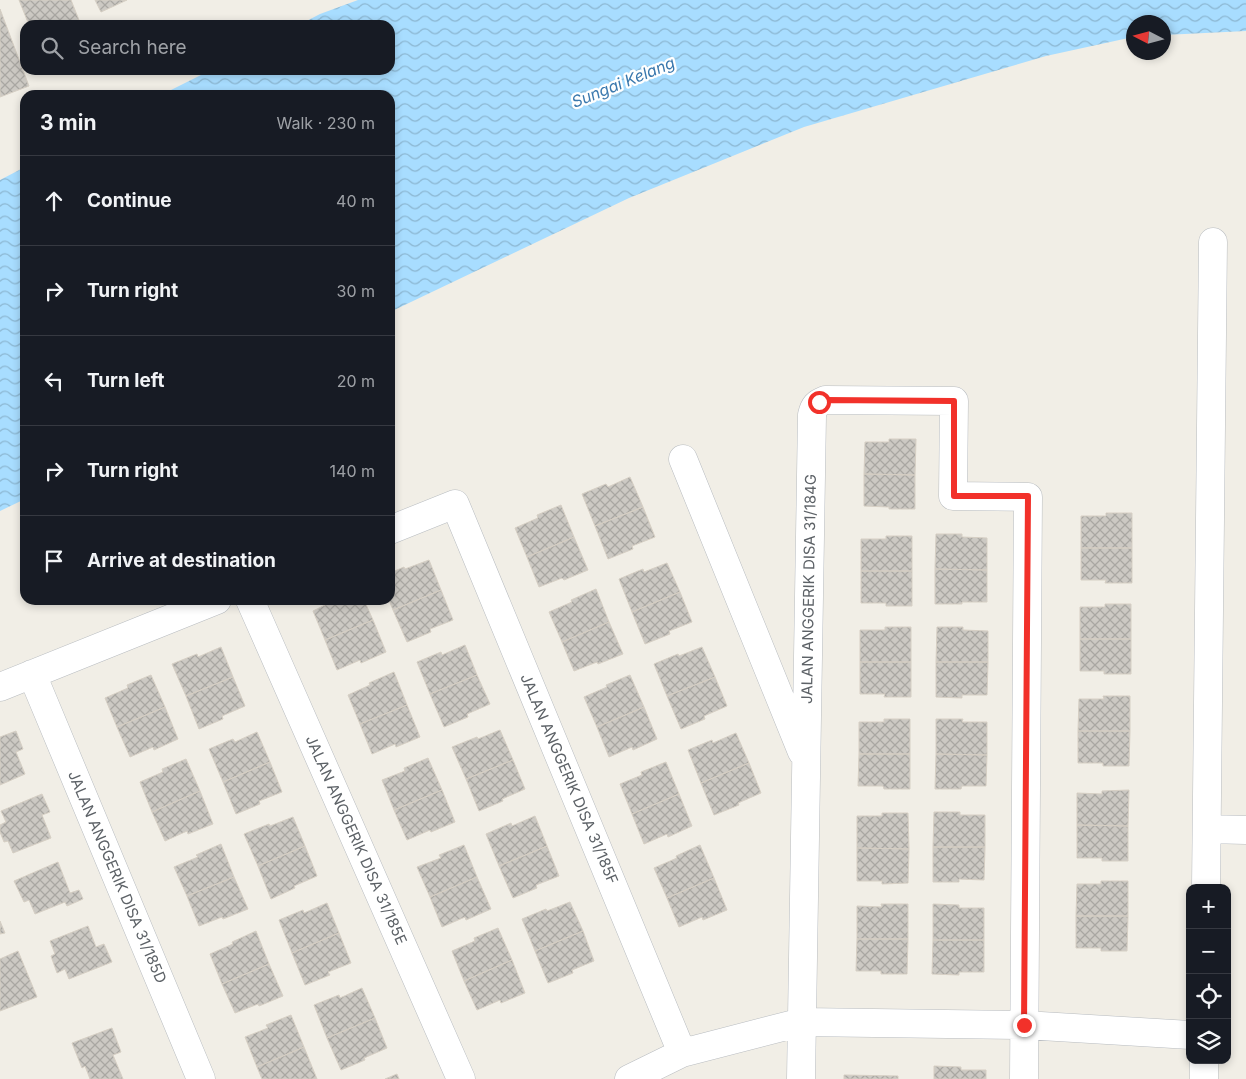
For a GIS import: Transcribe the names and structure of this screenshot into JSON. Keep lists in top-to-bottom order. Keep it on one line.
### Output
{"streets":{"street":["JALAN ANGGERIK DISA 31/184G","JALAN ANGGERIK DISA 31/185F","JALAN ANGGERIK DISA 31/185E","JALAN ANGGERIK DISA 31/185D"]},"water":["Sungai Kelang"],"north":"left","page":{"search":"Search here","heading":["3 min","Walk · 230 m"],"list":[["Continue","40 m"],["Turn right","30 m"],["Turn left","20 m"],["Turn right","140 m"],"Arrive at destination"],"map_buttons":["+","−"]}}
